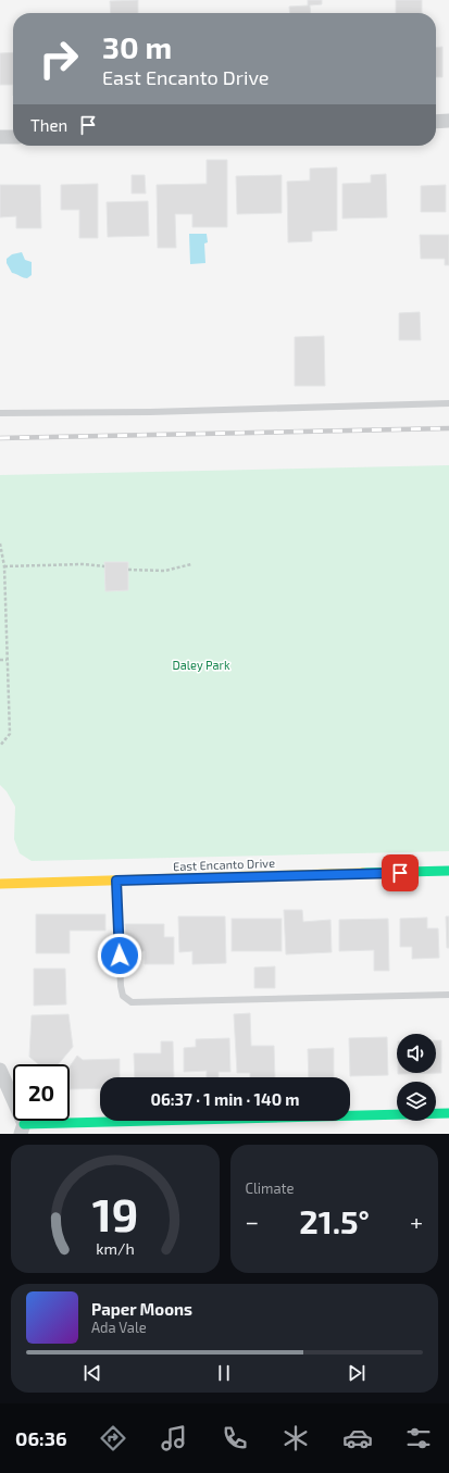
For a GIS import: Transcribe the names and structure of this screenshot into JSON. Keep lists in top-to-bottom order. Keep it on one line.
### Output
{"streets":{"street":["East Encanto Drive"]},"parks":["Daley Park"],"page":{"turn":["30 m","East Encanto Drive"],"then":"Then","limit":"20","trip":"06:37 · 1 min · 140 m","tile":"Climate","heat":["−","21.5°","+"],"song":["Paper Moons","Ada Vale"],"tabs":"06:36","gauge":["19","km/h"]}}
